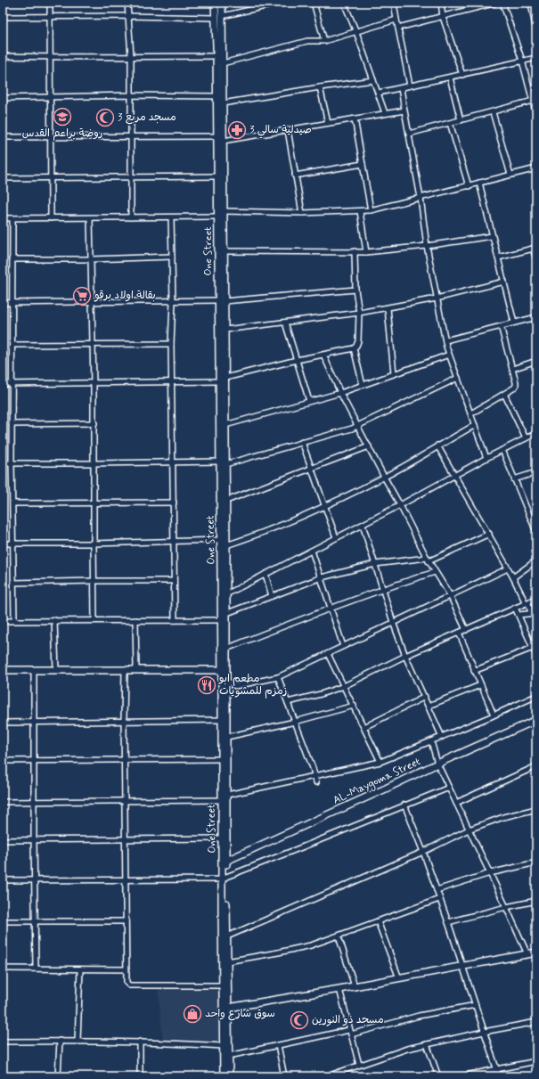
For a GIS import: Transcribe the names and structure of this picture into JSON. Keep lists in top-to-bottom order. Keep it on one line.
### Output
{"streets":{"street":["One Street","AL-Maygoma Street"]},"crossings":[["One Street","AL-Maygoma Street"]],"places":{"school or university":["روضة براعم القدس"],"mosque":["مسجد مربع 3","مسجد ذو النورين"],"pharmacy":["صيدلية سالي 3"],"supermarket":["بقالة اولاد برقو"],"restaurant":["مطعم ابو زمزم للمشويات"],"shop":["سوق شارع واحد"]}}
